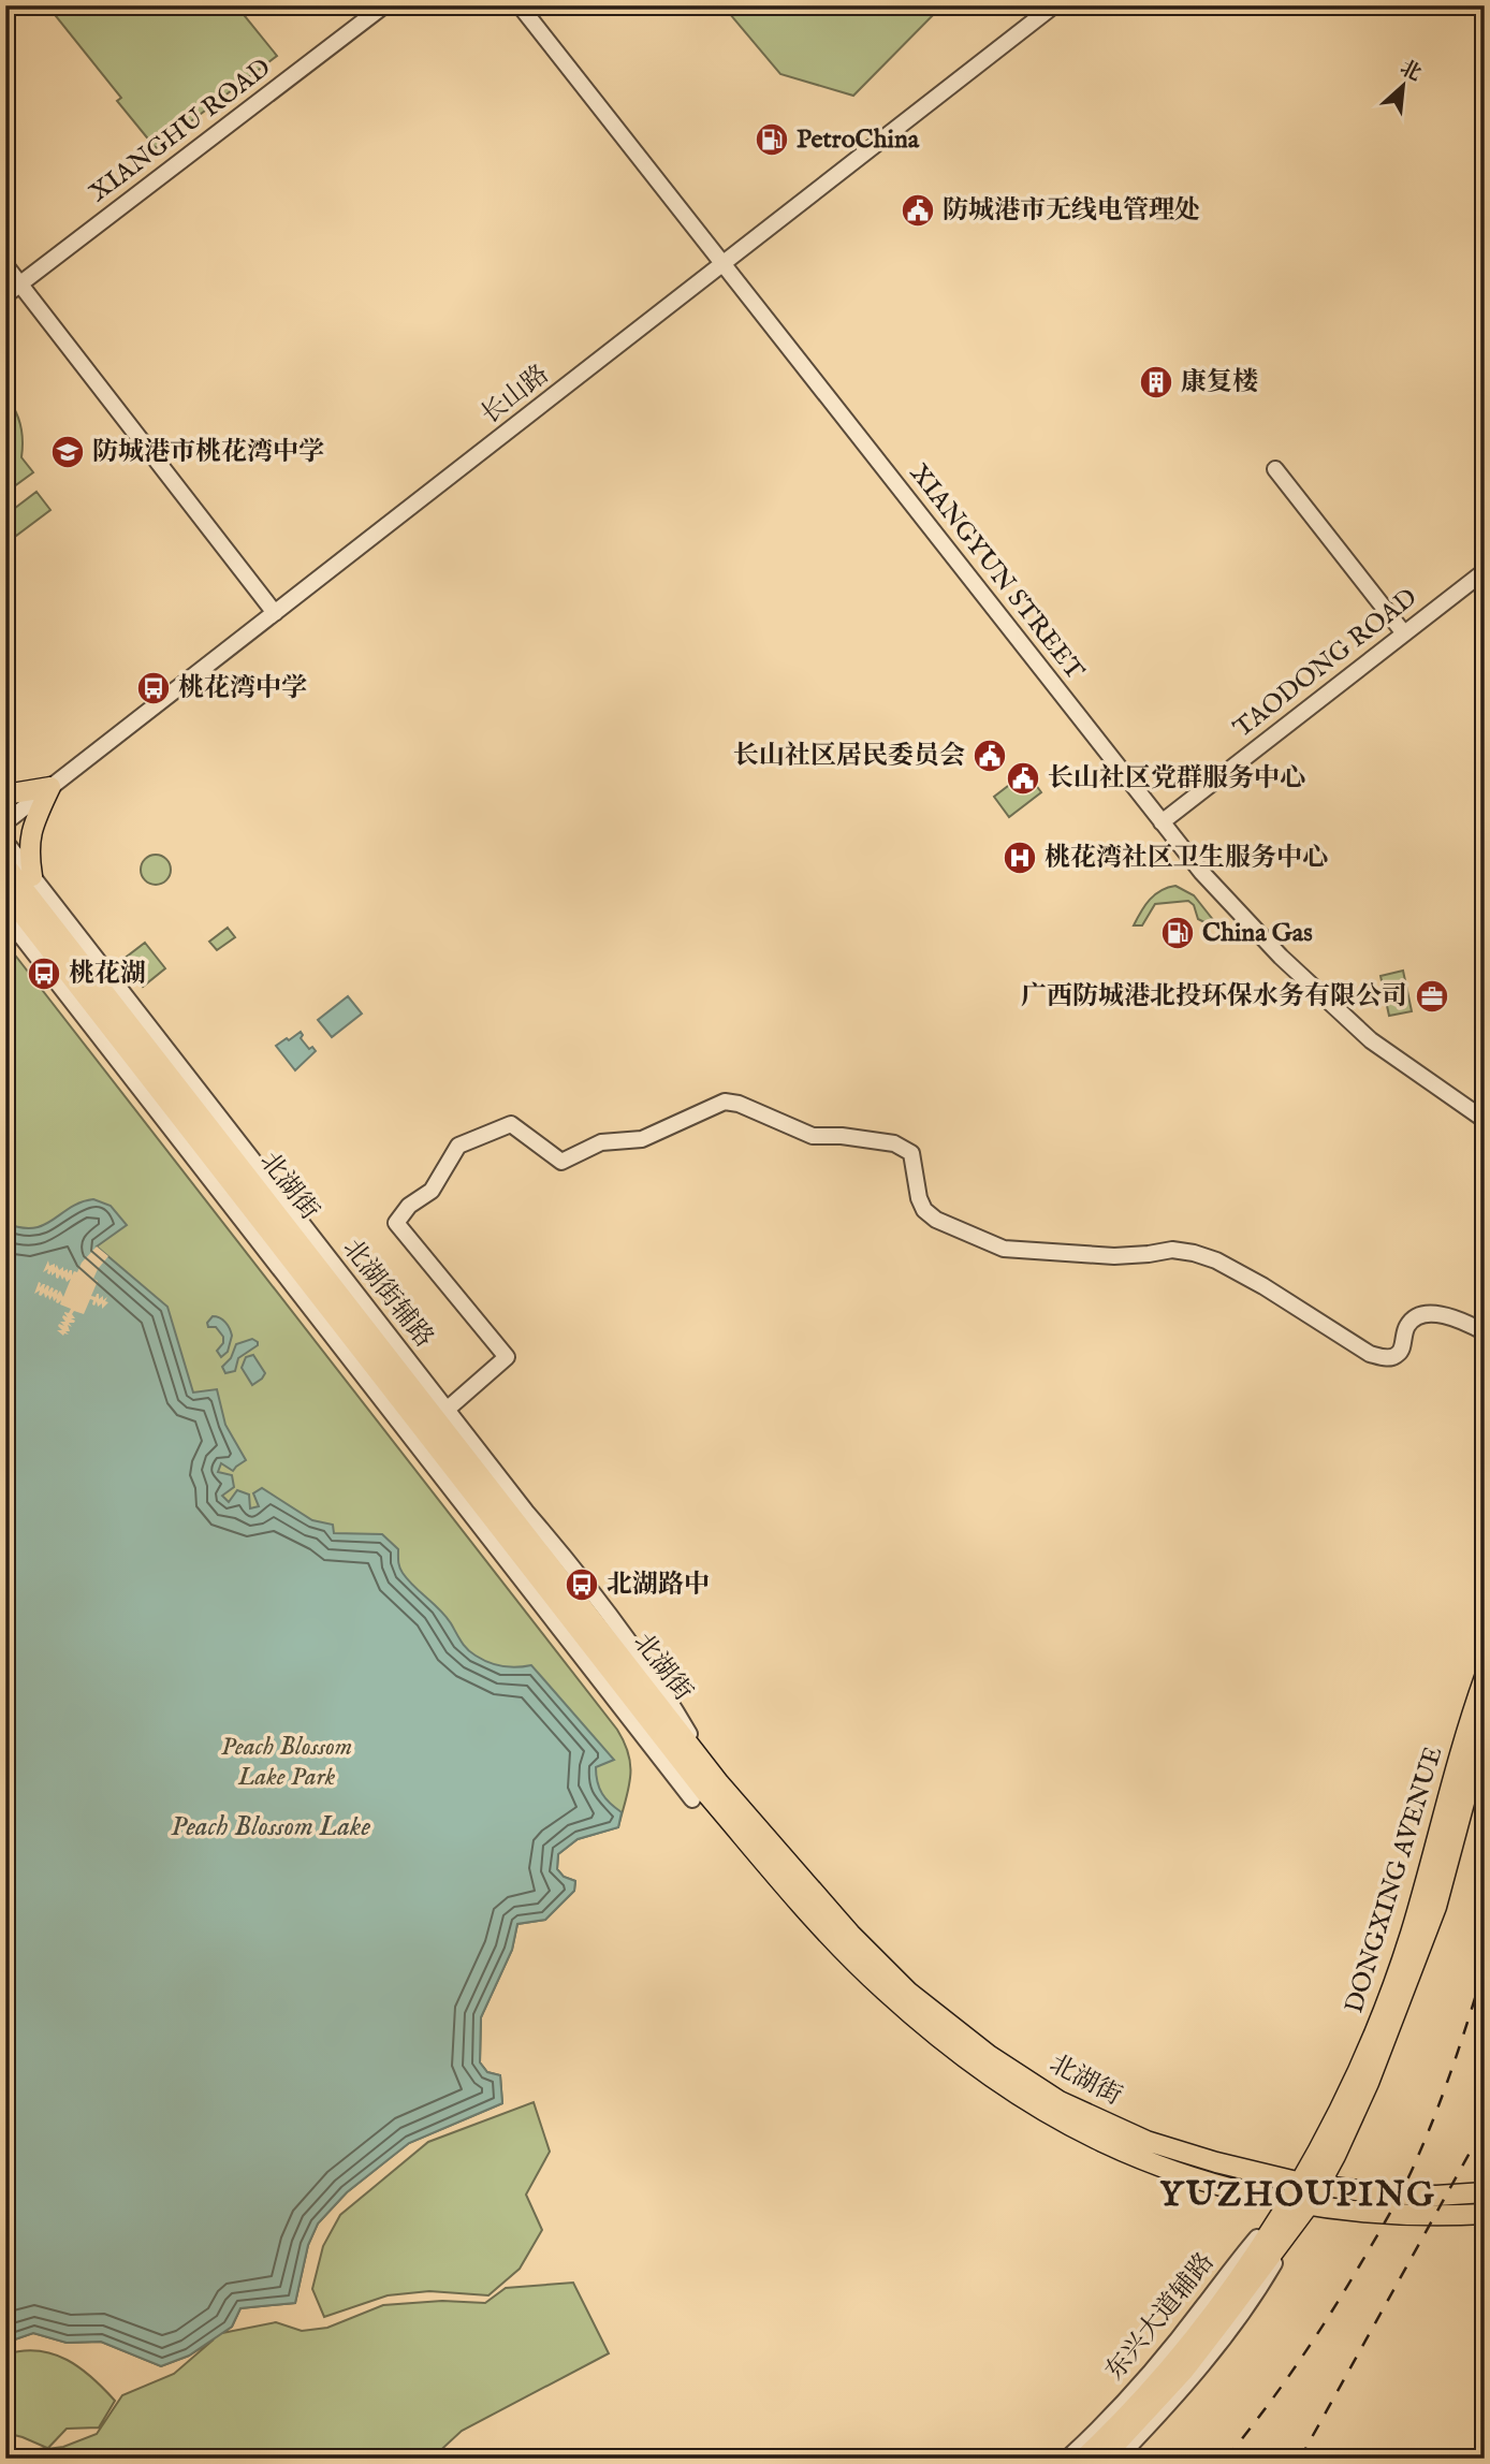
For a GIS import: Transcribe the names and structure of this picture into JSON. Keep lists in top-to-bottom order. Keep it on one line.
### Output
{"streets":{"main road":["北湖街","DONGXING AVENUE"],"street":["XIANGHU ROAD","长山路","XIANGYUN STREET","TAODONG ROAD","北湖街辅路","东兴大道辅路"]},"crossings":[["长山路","XIANGYUN STREET"],["XIANGYUN STREET","TAODONG ROAD"],["北湖街","北湖街辅路"],["北湖街","DONGXING AVENUE"],["北湖街","东兴大道辅路"],["DONGXING AVENUE","东兴大道辅路"]],"districts":["YUZHOUPING"],"water":["Peach Blossom Lake"],"parks":["Peach Blossom Lake Park"],"places":{"fuel station":["PetroChina","China Gas"],"public building":["防城港市无线电管理处","长山社区居民委员会","长山社区党群服务中心"],"building":["康复楼"],"school or university":["防城港市桃花湾中学"],"bus stop":["桃花湾中学","桃花湖","北湖路中"],"hospital":["桃花湾社区卫生服务中心"],"office":["广西防城港北投环保水务有限公司"]},"north":"top right"}
